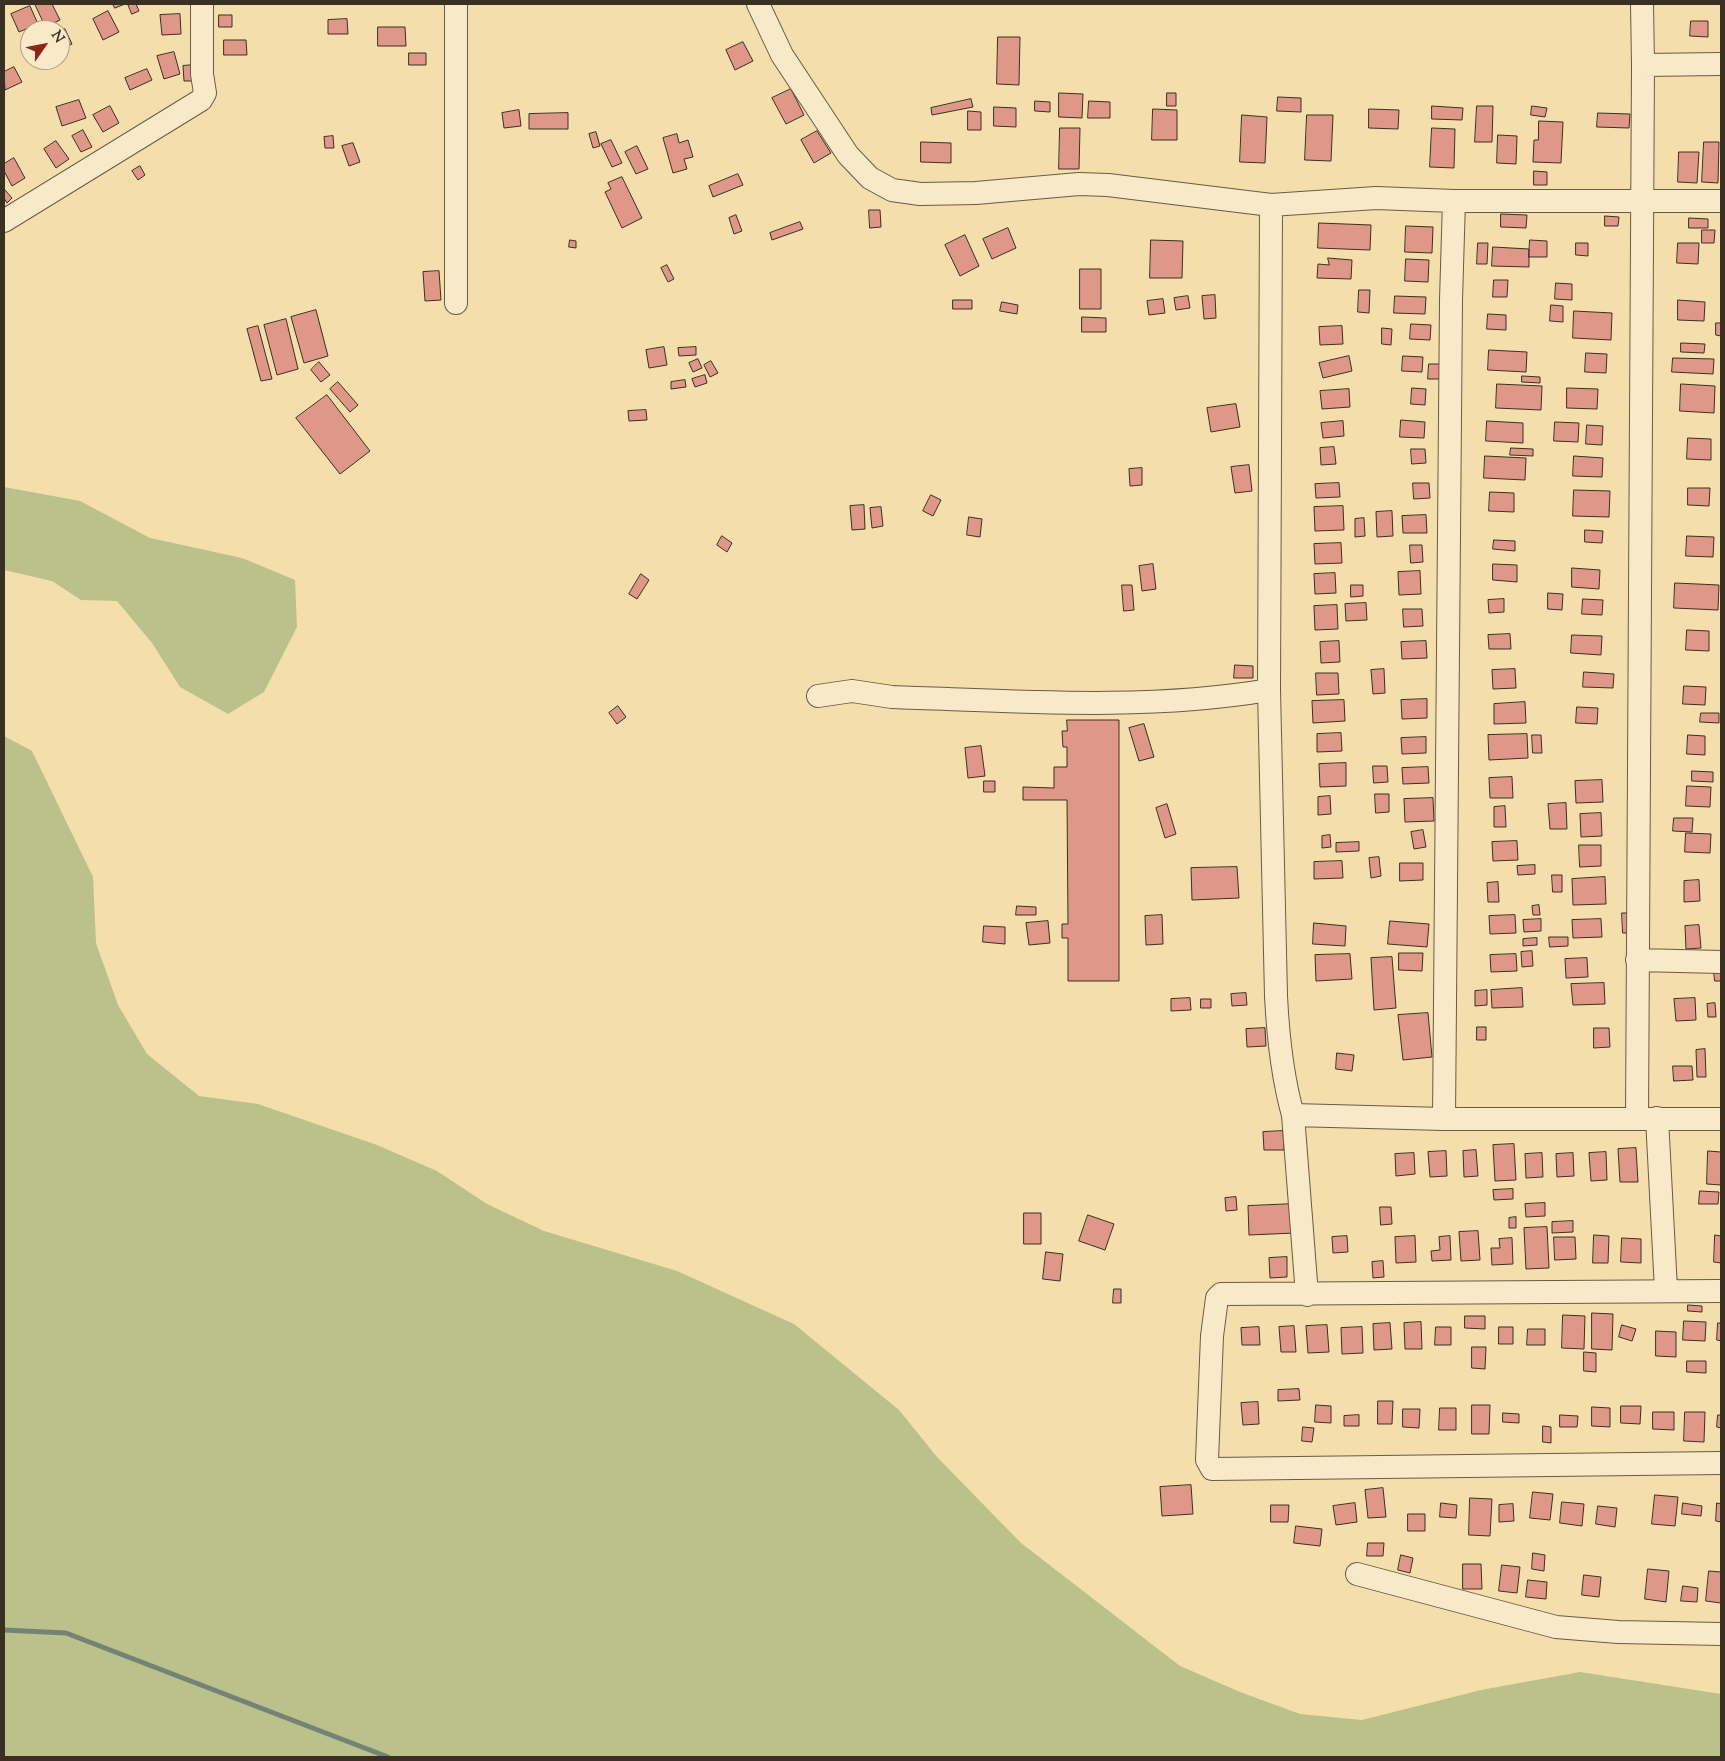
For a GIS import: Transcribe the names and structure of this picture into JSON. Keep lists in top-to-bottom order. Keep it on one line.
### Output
{"north":"top right"}
